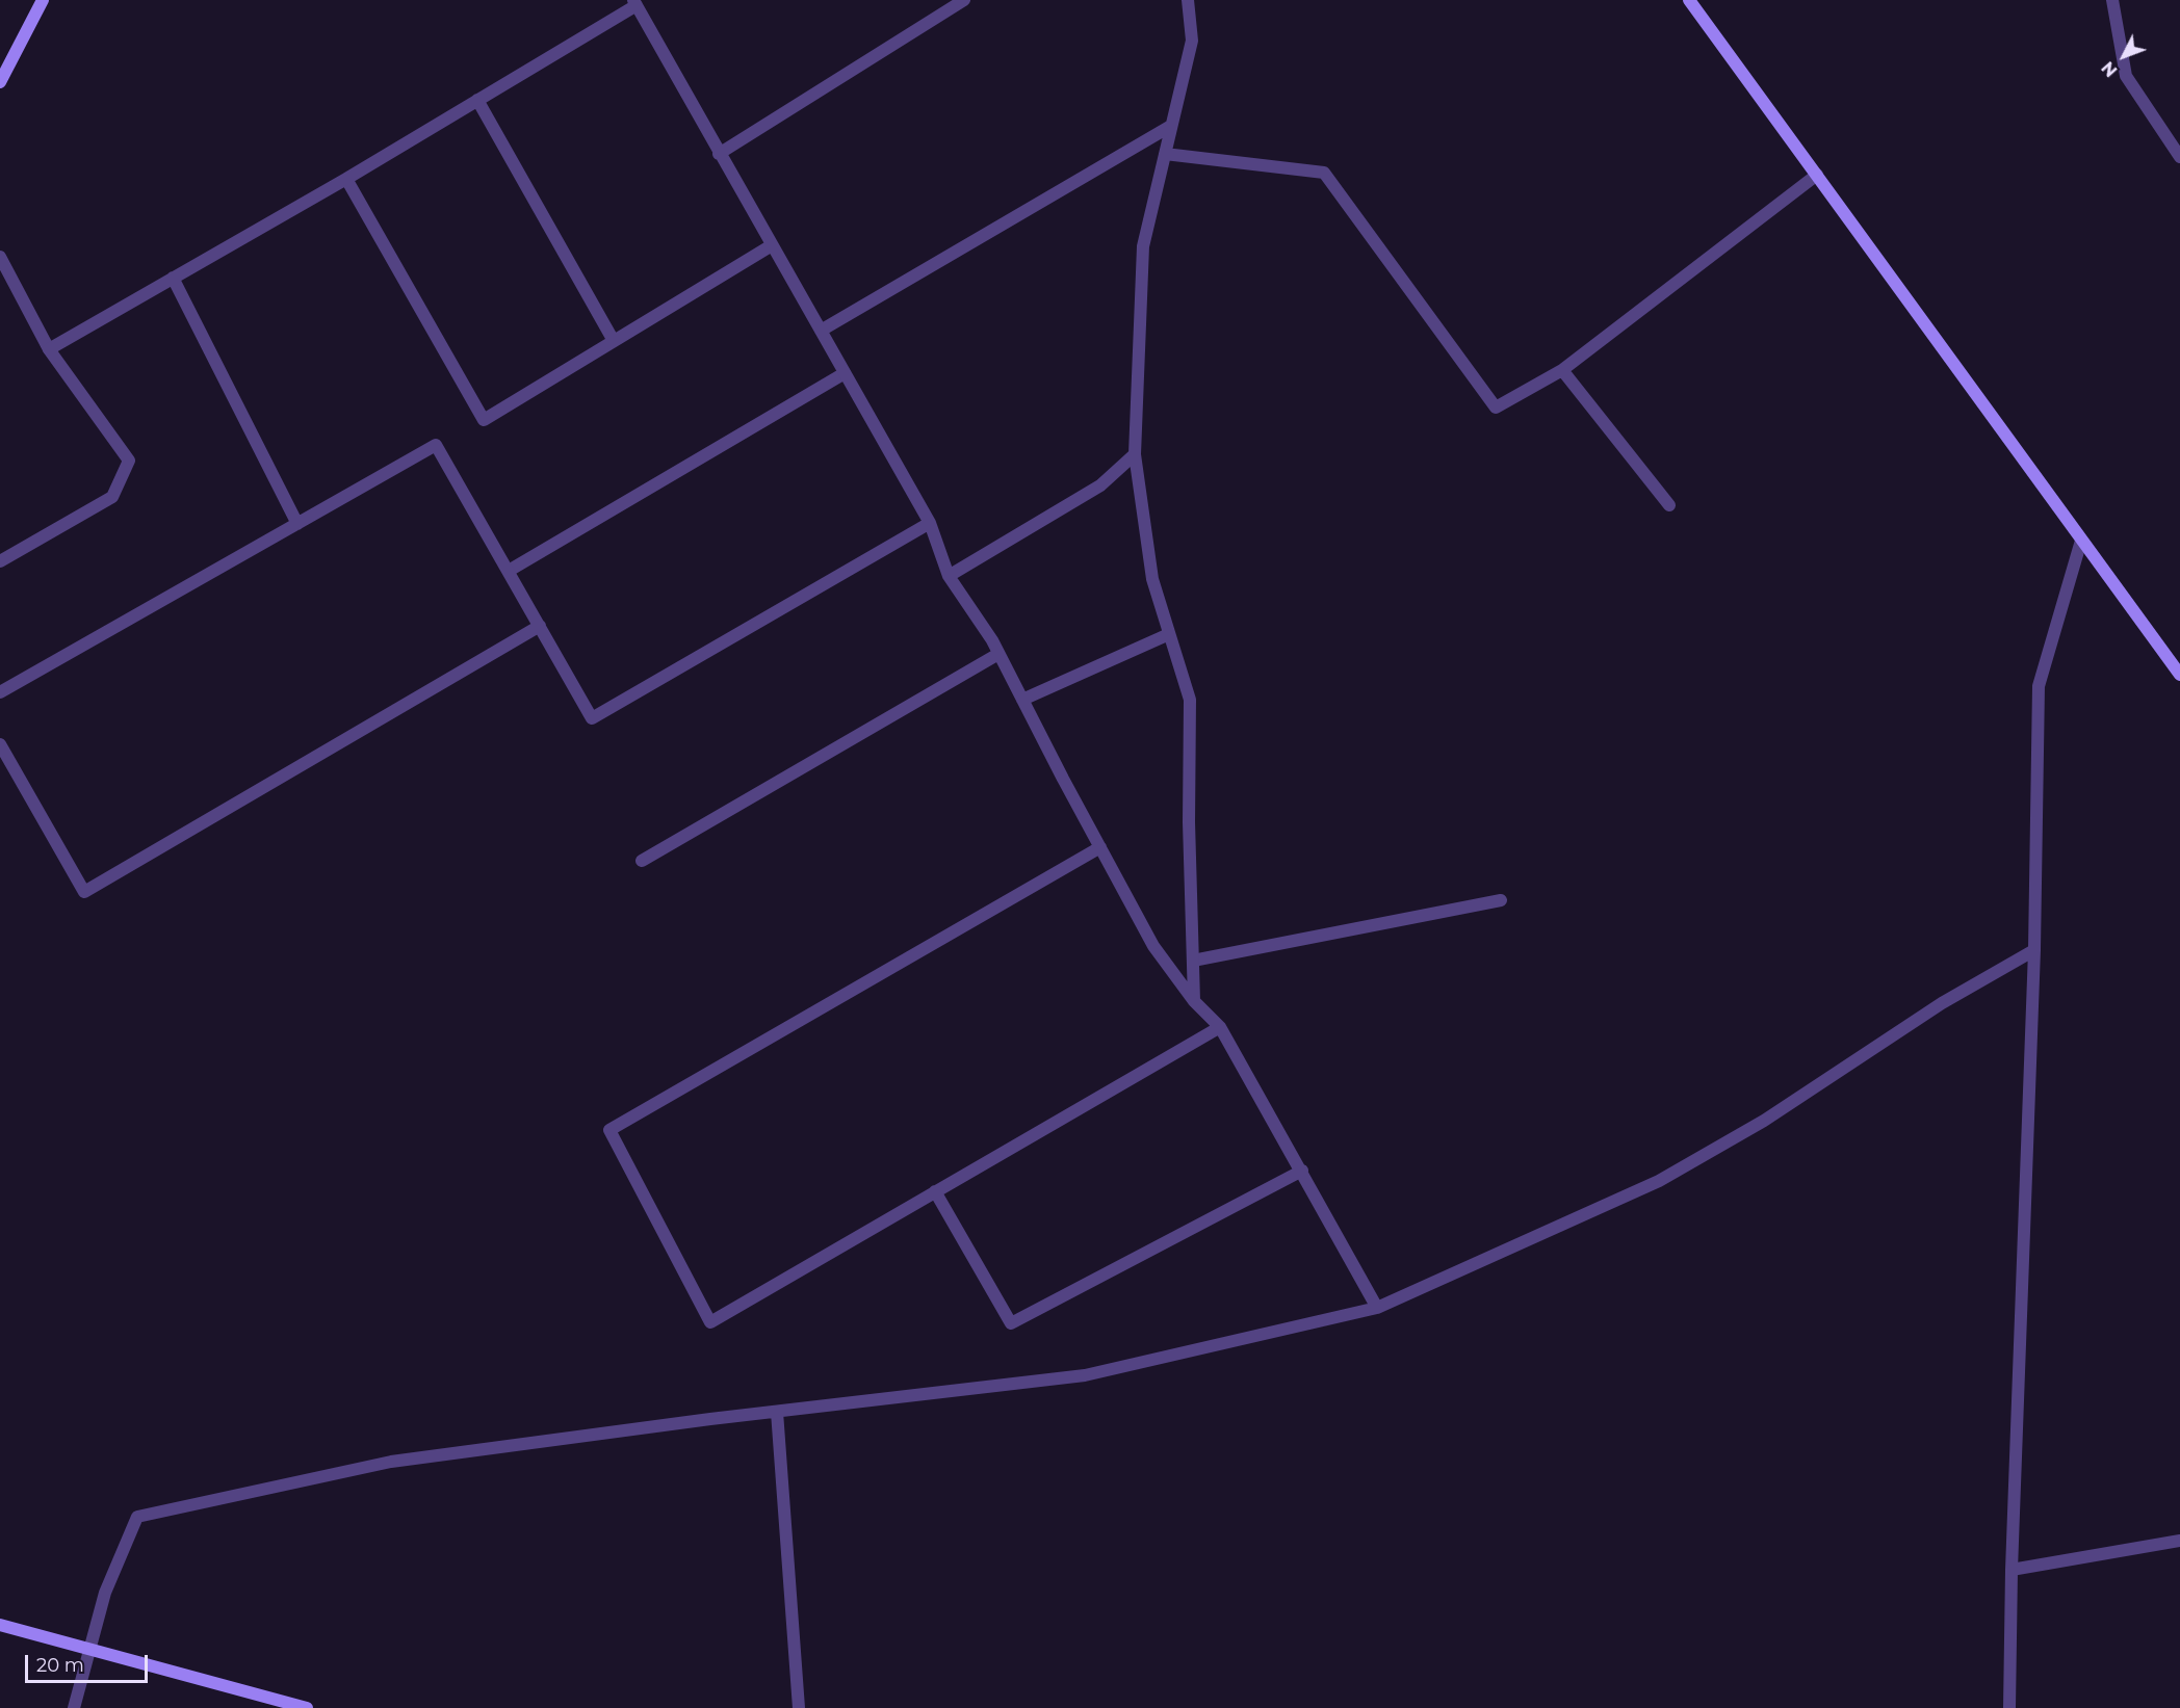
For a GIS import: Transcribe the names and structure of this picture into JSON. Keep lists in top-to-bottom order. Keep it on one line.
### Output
{"scale_bar":"20 m","north":"bottom left"}
